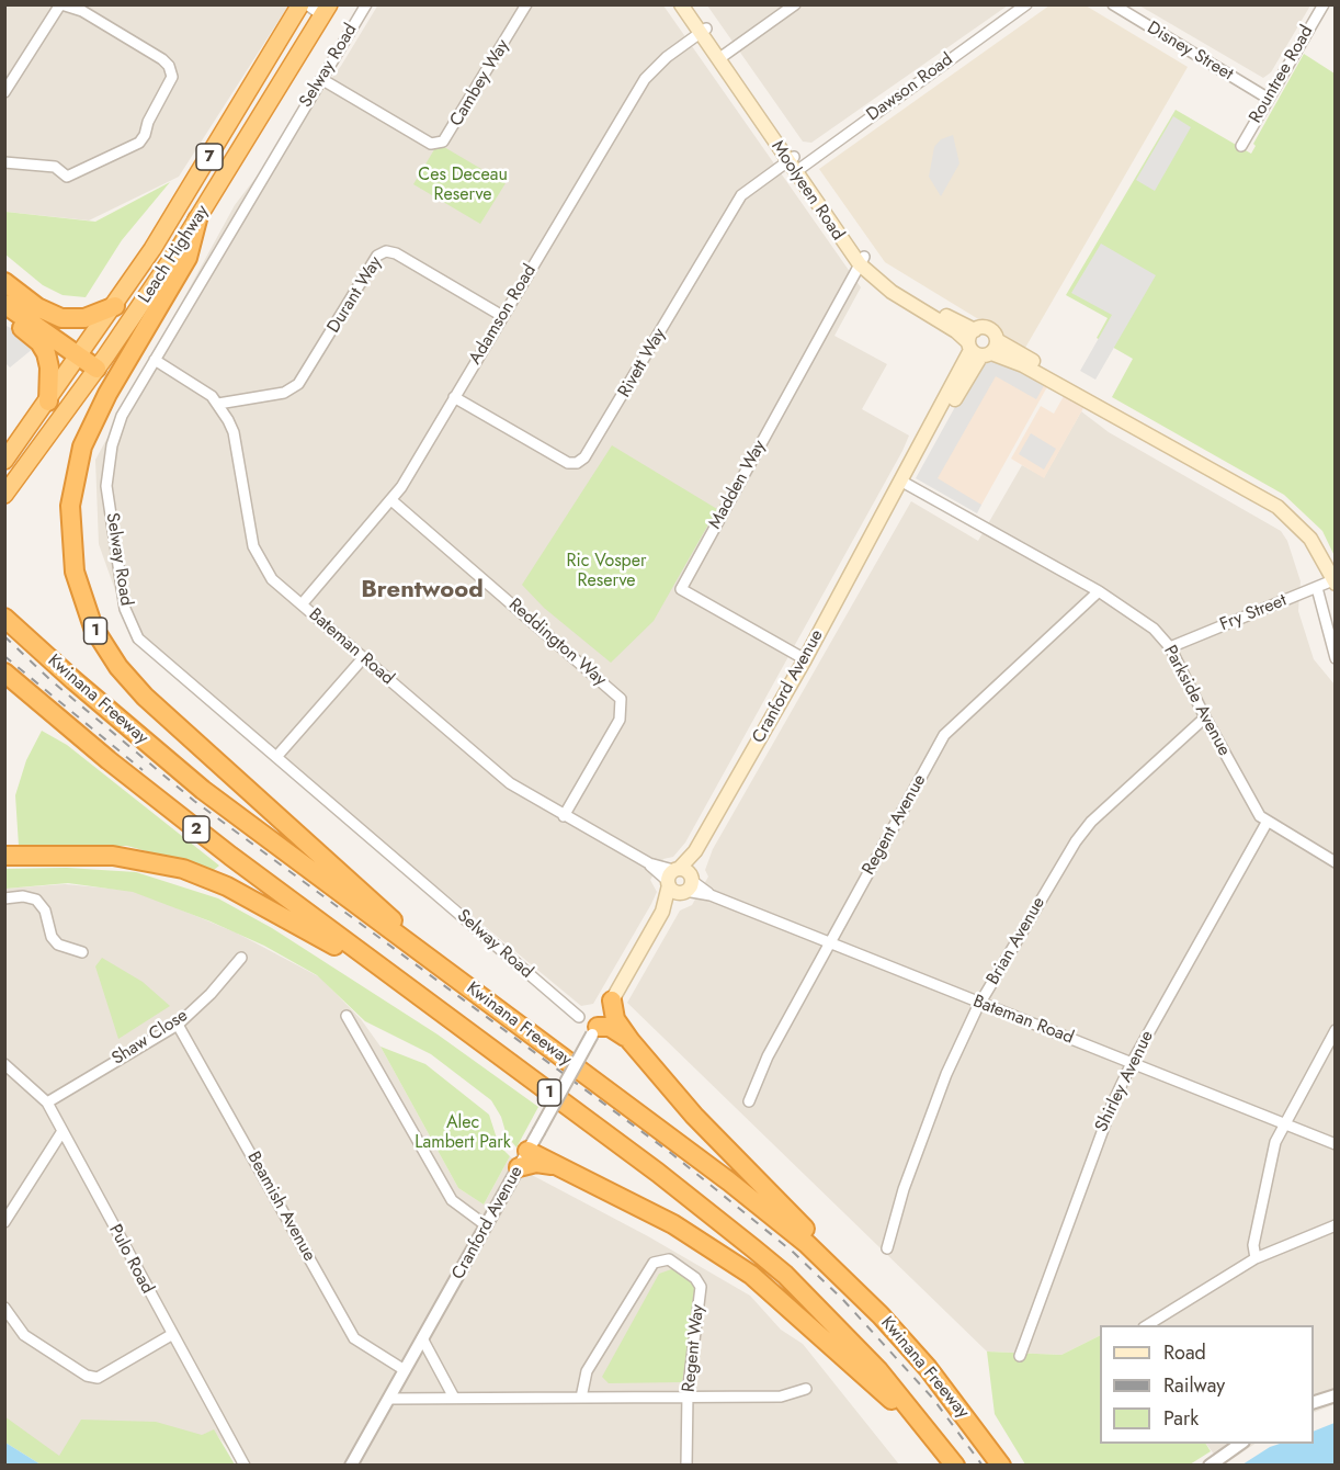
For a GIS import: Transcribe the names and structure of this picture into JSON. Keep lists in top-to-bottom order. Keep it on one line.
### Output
{"streets":{"highway":["7","Leach Highway","1","Kwinana Freeway","2"],"main road":["Moolyeen Road","Cranford Avenue"],"street":["Disney Street","Selway Road","Rountree Road","Cambey Way","Dawson Road","Durant Way","Adamson Road","Rivett Way","Madden Way","Fry Street","Reddington Way","Bateman Road","Parkside Avenue","Regent Avenue","Brian Avenue","Shaw Close","Shirley Avenue","Beamish Avenue","Pulo Road","Regent Way"]},"crossings":[["Disney Street","Rountree Road"],["Selway Road","Cambey Way"],["Selway Road","Bateman Road"],["Dawson Road","Moolyeen Road"],["Dawson Road","Rivett Way"],["Moolyeen Road","Adamson Road"],["Moolyeen Road","Rivett Way"],["Moolyeen Road","Madden Way"],["Moolyeen Road","Fry Street"],["Moolyeen Road","Cranford Avenue"],["Leach Highway","1"],["Durant Way","Adamson Road"],["Durant Way","Bateman Road"],["Adamson Road","Rivett Way"],["Adamson Road","Reddington Way"],["Adamson Road","Bateman Road"],["Madden Way","Cranford Avenue"],["Fry Street","Parkside Avenue"],["1","Kwinana Freeway"],["Reddington Way","Bateman Road"],["Bateman Road","Cranford Avenue"],["Bateman Road","Regent Avenue"],["Bateman Road","Brian Avenue"],["Bateman Road","Shirley Avenue"],["Cranford Avenue","Parkside Avenue"],["Cranford Avenue","Beamish Avenue"],["Parkside Avenue","Regent Avenue"],["Parkside Avenue","Brian Avenue"],["Parkside Avenue","Shirley Avenue"],["Shaw Close","Beamish Avenue"],["Shaw Close","Pulo Road"]],"districts":["Brentwood"],"parks":["Ces Deceau Reserve","Ric Vosper Reserve","Alec Lambert Park"],"legend":["Road","Railway","Park"]}
